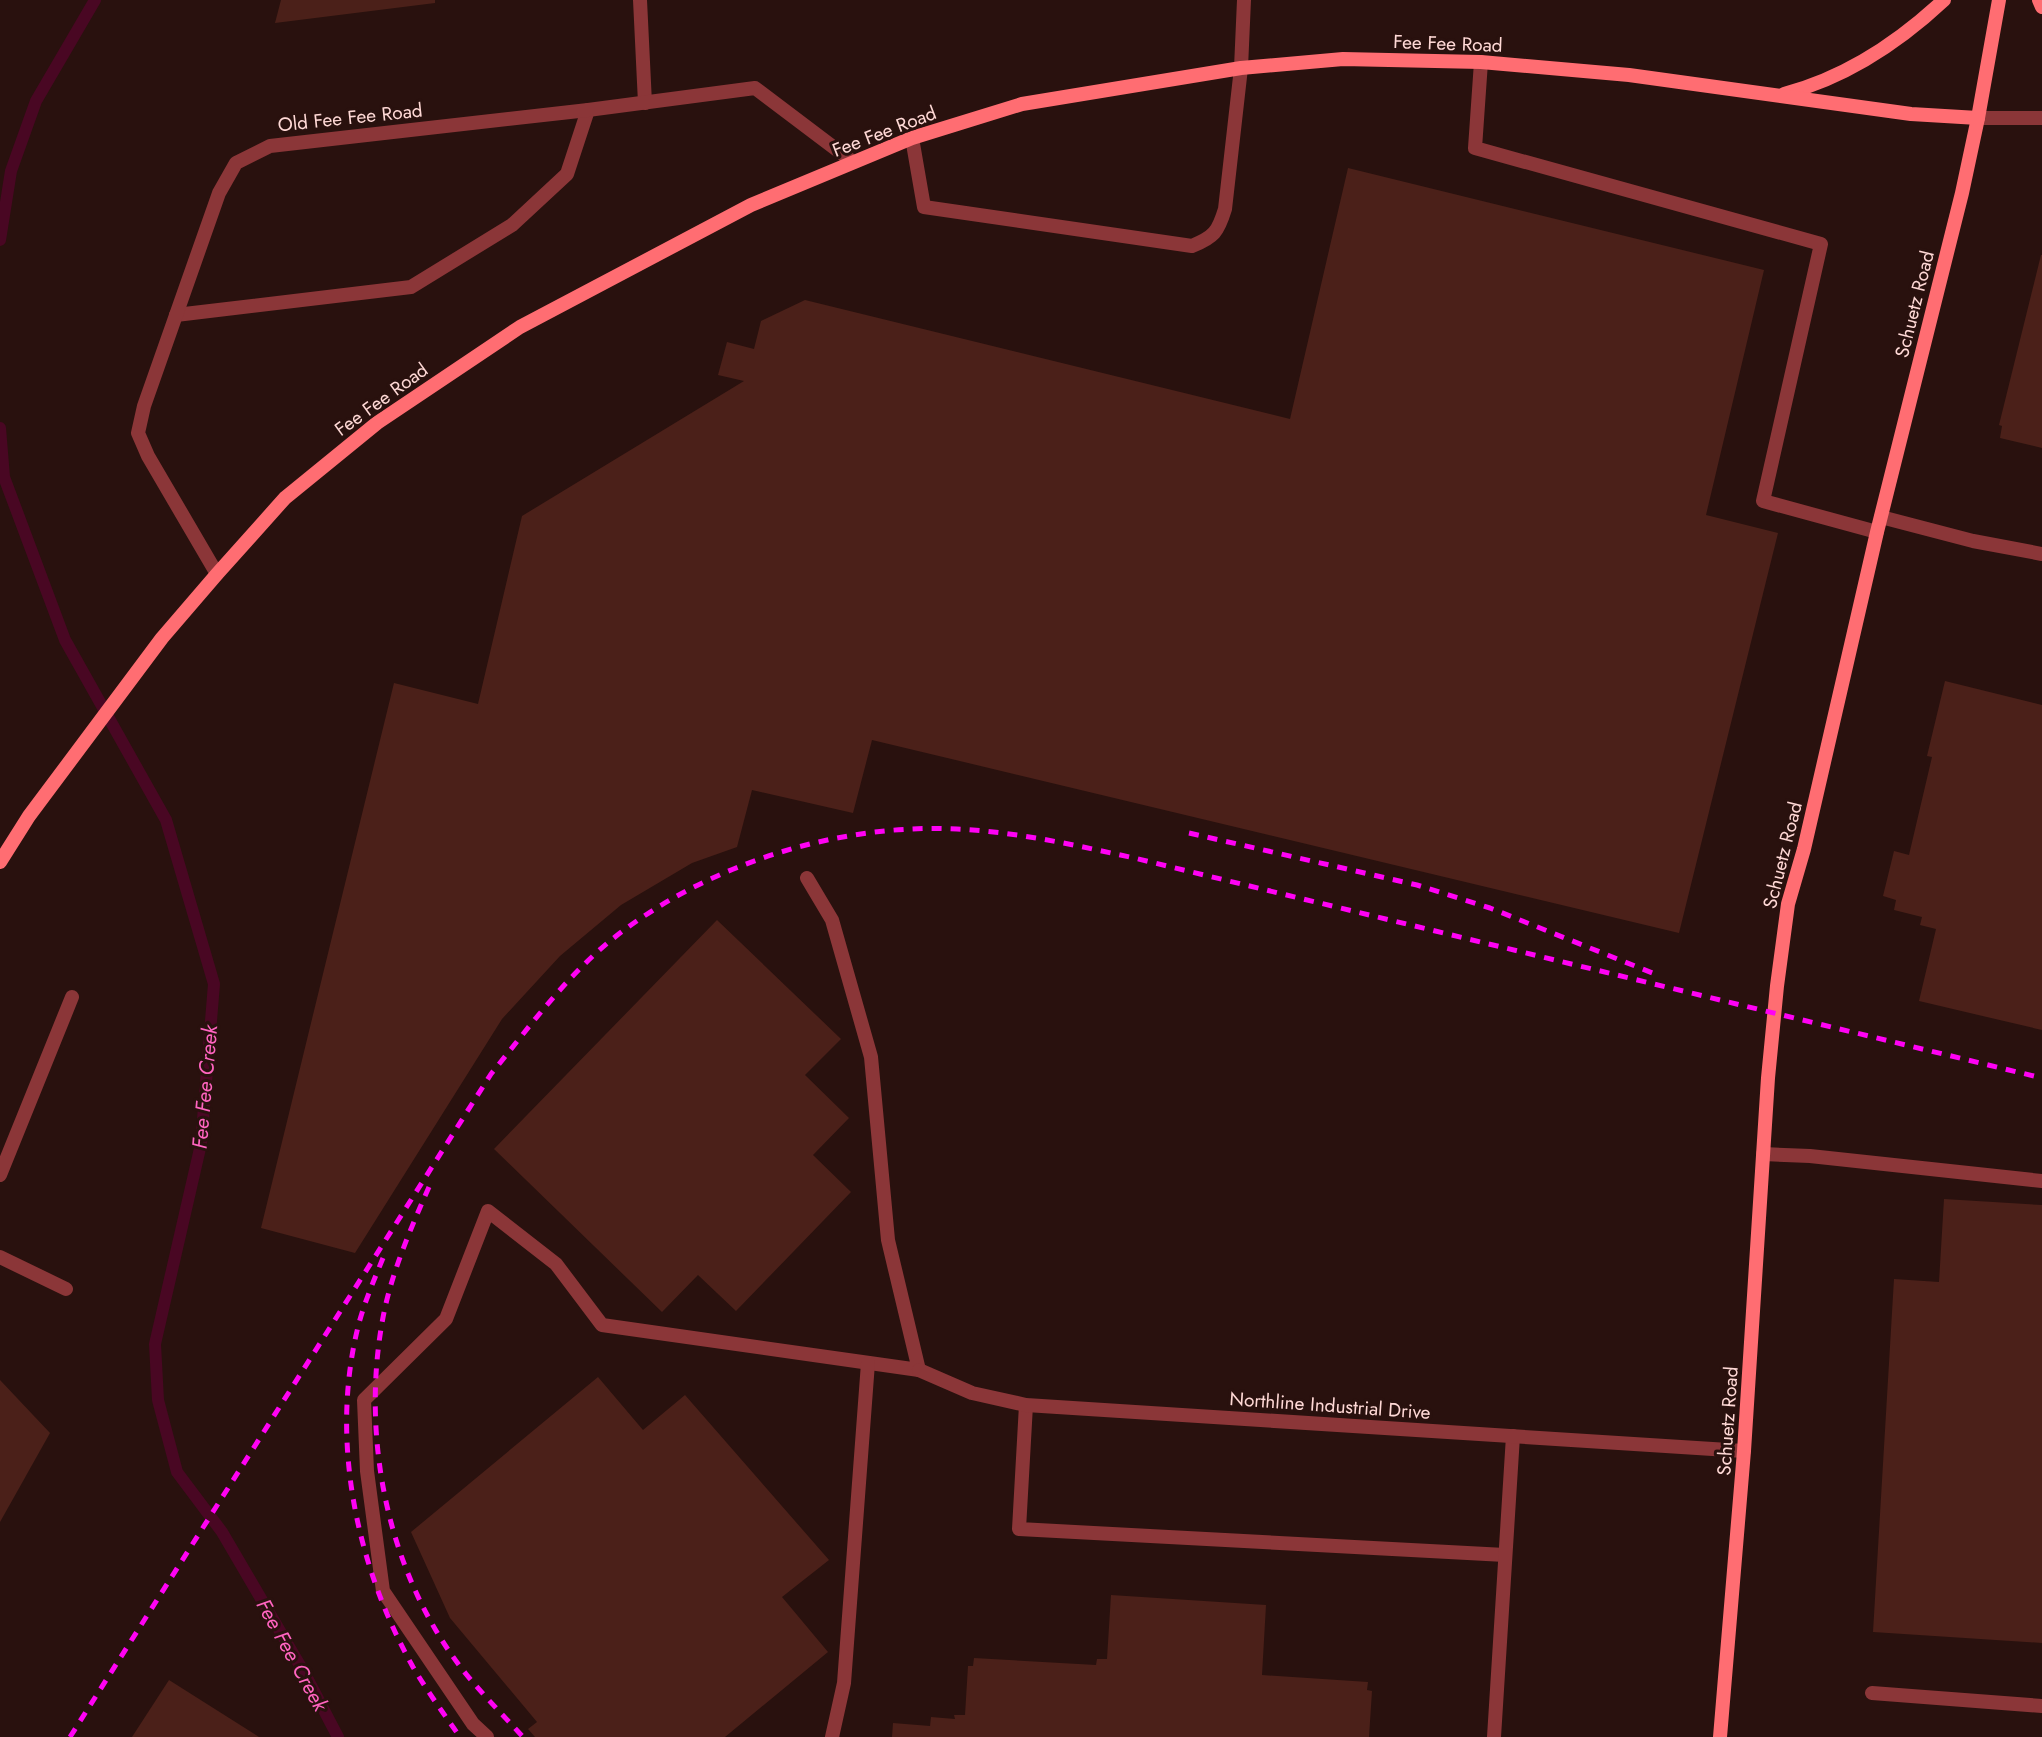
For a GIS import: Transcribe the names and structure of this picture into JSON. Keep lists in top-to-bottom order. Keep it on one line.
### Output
{"streets":{"street":["Fee Fee Road","Old Fee Fee Road","Schuetz Road","Northline Industrial Drive"]},"crossings":[["Fee Fee Road","Old Fee Fee Road"],["Fee Fee Road","Schuetz Road"],["Schuetz Road","Northline Industrial Drive"]],"water":["Fee Fee Creek"]}
